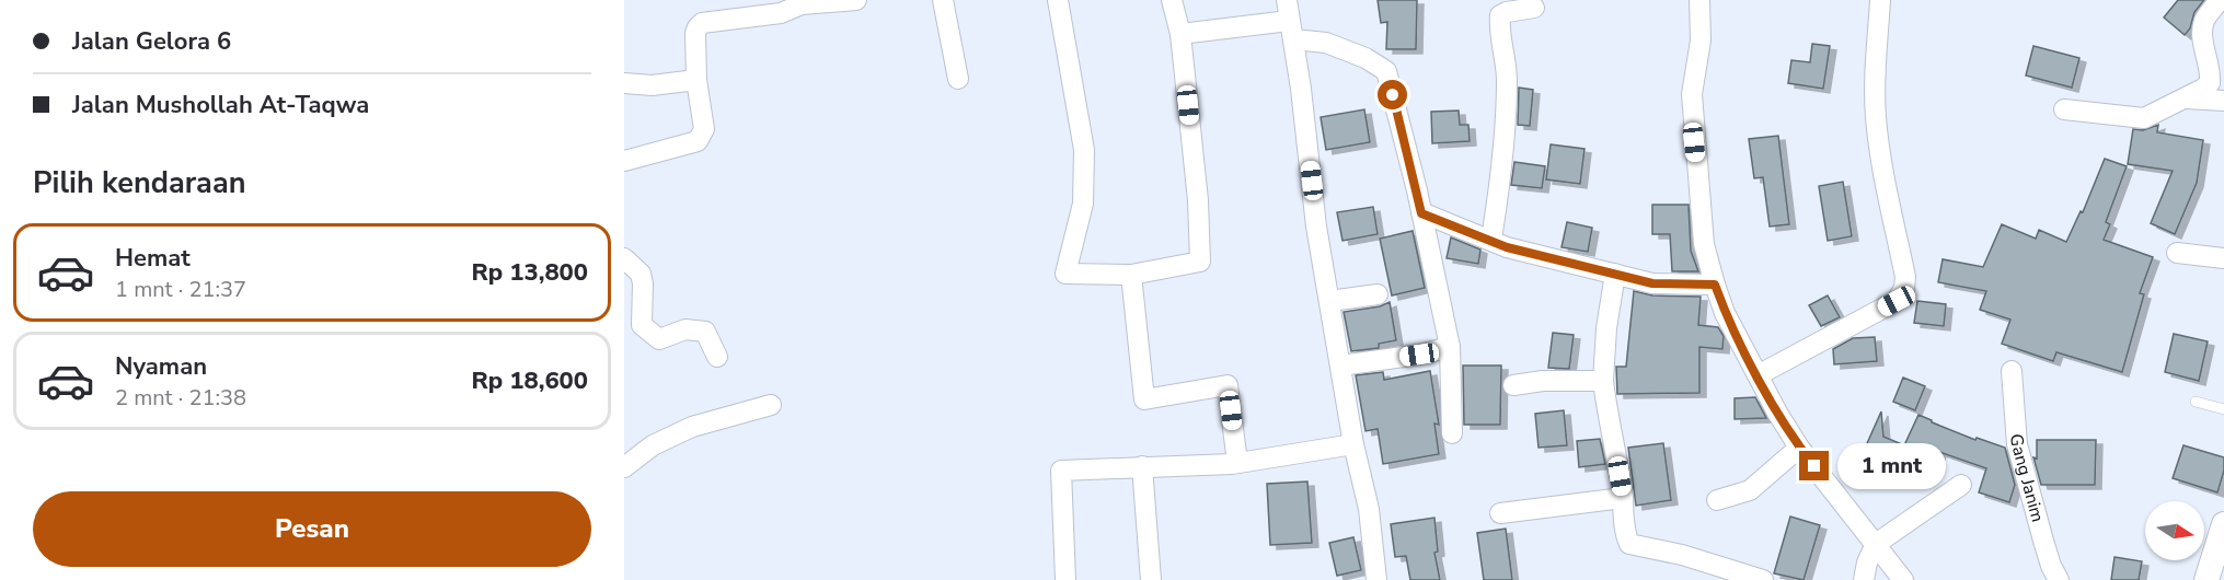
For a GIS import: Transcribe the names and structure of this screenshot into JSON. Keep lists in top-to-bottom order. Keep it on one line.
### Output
{"streets":{"street":["Gang Janim"]},"north":"right","page":{"banner":["Jalan Gelora 6","Jalan Mushollah At-Taqwa"],"heading":"Pilih kendaraan","list":[{"name":"Hemat","note":"1 mnt · 21:37","value":"Rp 13,800"},{"name":"Nyaman","note":"2 mnt · 21:38","value":"Rp 18,600"}],"bubble":"1 mnt","buttons":"Pesan"}}
